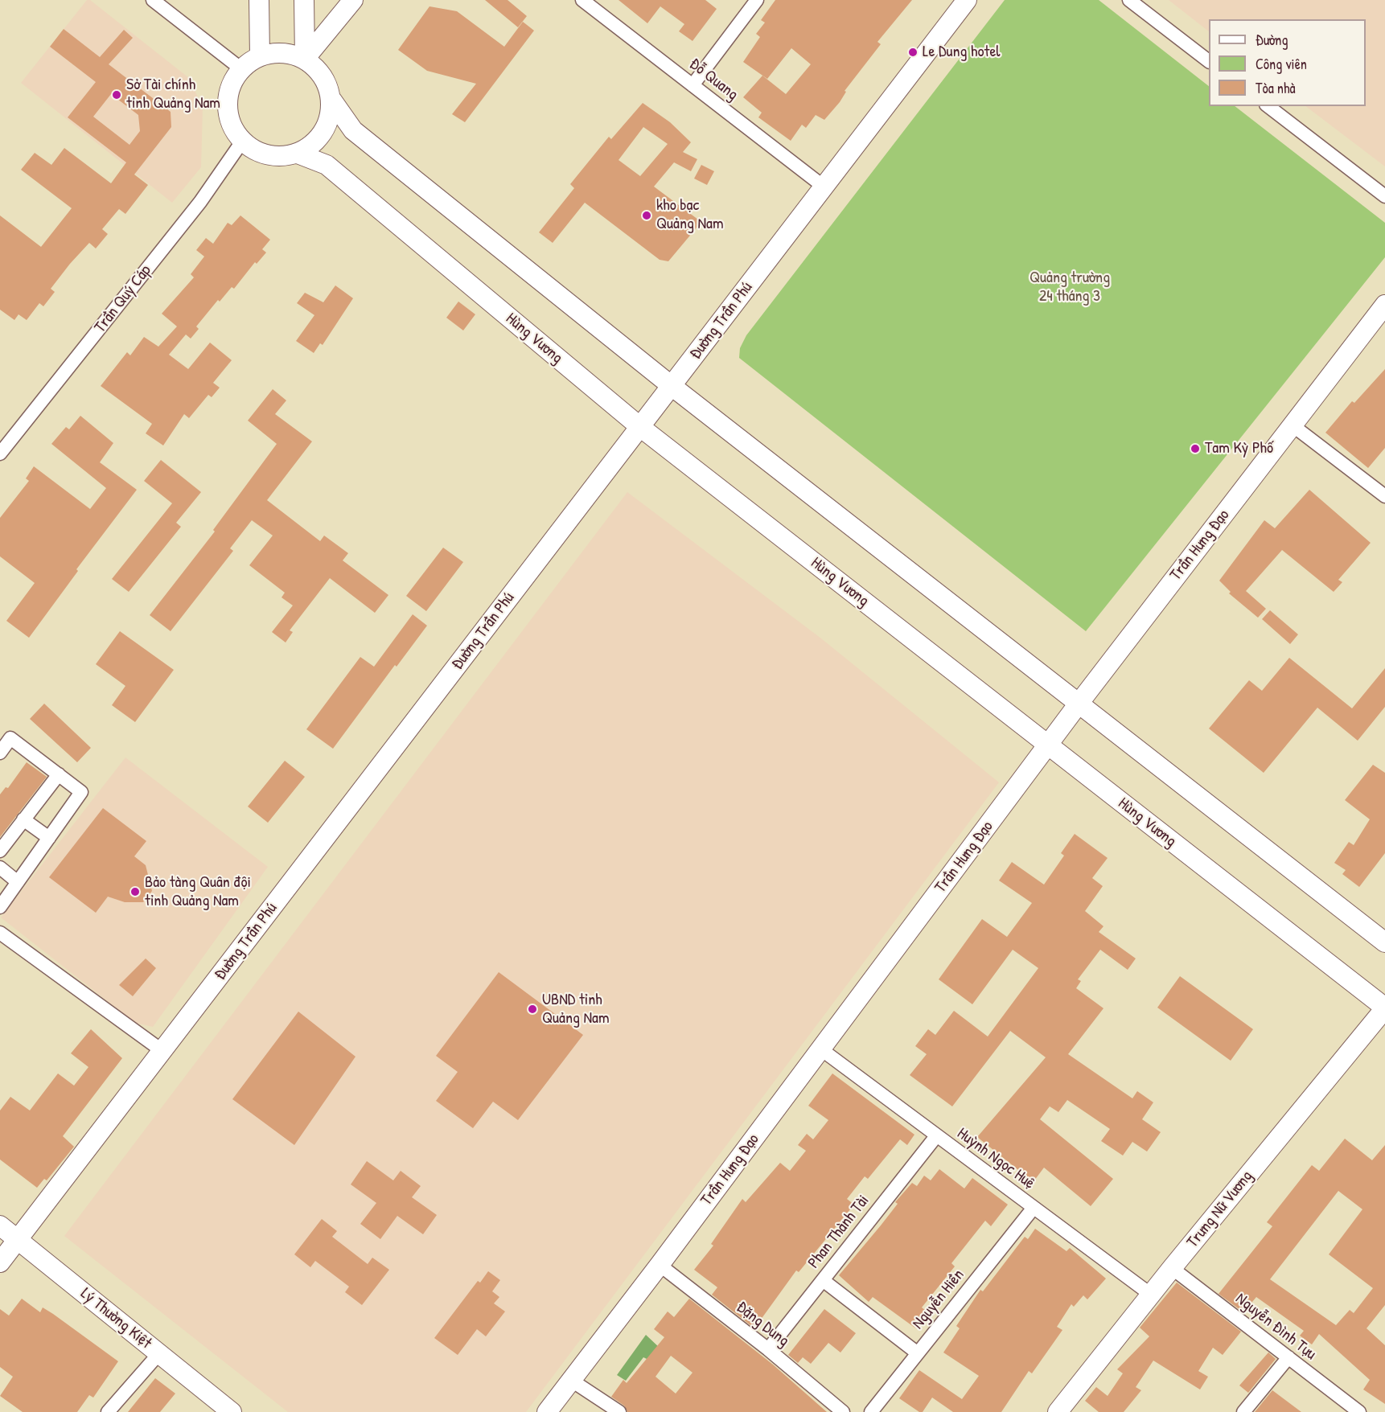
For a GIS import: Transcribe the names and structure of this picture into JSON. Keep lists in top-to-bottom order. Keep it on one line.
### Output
{"streets":{"main road":["Đường Trần Phú","Hùng Vương","Trần Hưng Đạo","Trưng Nữ Vương","Lý Thường Kiệt"],"street":["Đỗ Quang","Trần Quý Cáp","Huỳnh Ngọc Huệ","Phan Thành Tài","Nguyễn Hiền","Đặng Dung","Nguyễn Đình Tựu"]},"crossings":[["Đỗ Quang","Đường Trần Phú"],["Trần Quý Cáp","Hùng Vương"],["Đường Trần Phú","Hùng Vương"],["Đường Trần Phú","Lý Thường Kiệt"],["Hùng Vương","Trần Hưng Đạo"],["Hùng Vương","Trưng Nữ Vương"],["Trần Hưng Đạo","Huỳnh Ngọc Huệ"],["Trần Hưng Đạo","Đặng Dung"],["Huỳnh Ngọc Huệ","Trưng Nữ Vương"],["Huỳnh Ngọc Huệ","Phan Thành Tài"],["Huỳnh Ngọc Huệ","Nguyễn Hiền"],["Trưng Nữ Vương","Nguyễn Đình Tựu"],["Phan Thành Tài","Đặng Dung"]],"parks":["Quảng trường 24 tháng 3"],"places":["Le Dung hotel","Sở Tài chính tỉnh Quảng Nam","kho bạc Quảng Nam","Tam Kỳ Phố","Bảo tàng Quân đội tỉnh Quảng Nam","UBND tỉnh Quảng Nam"],"legend":["Đường","Công viên","Tòa nhà"]}
